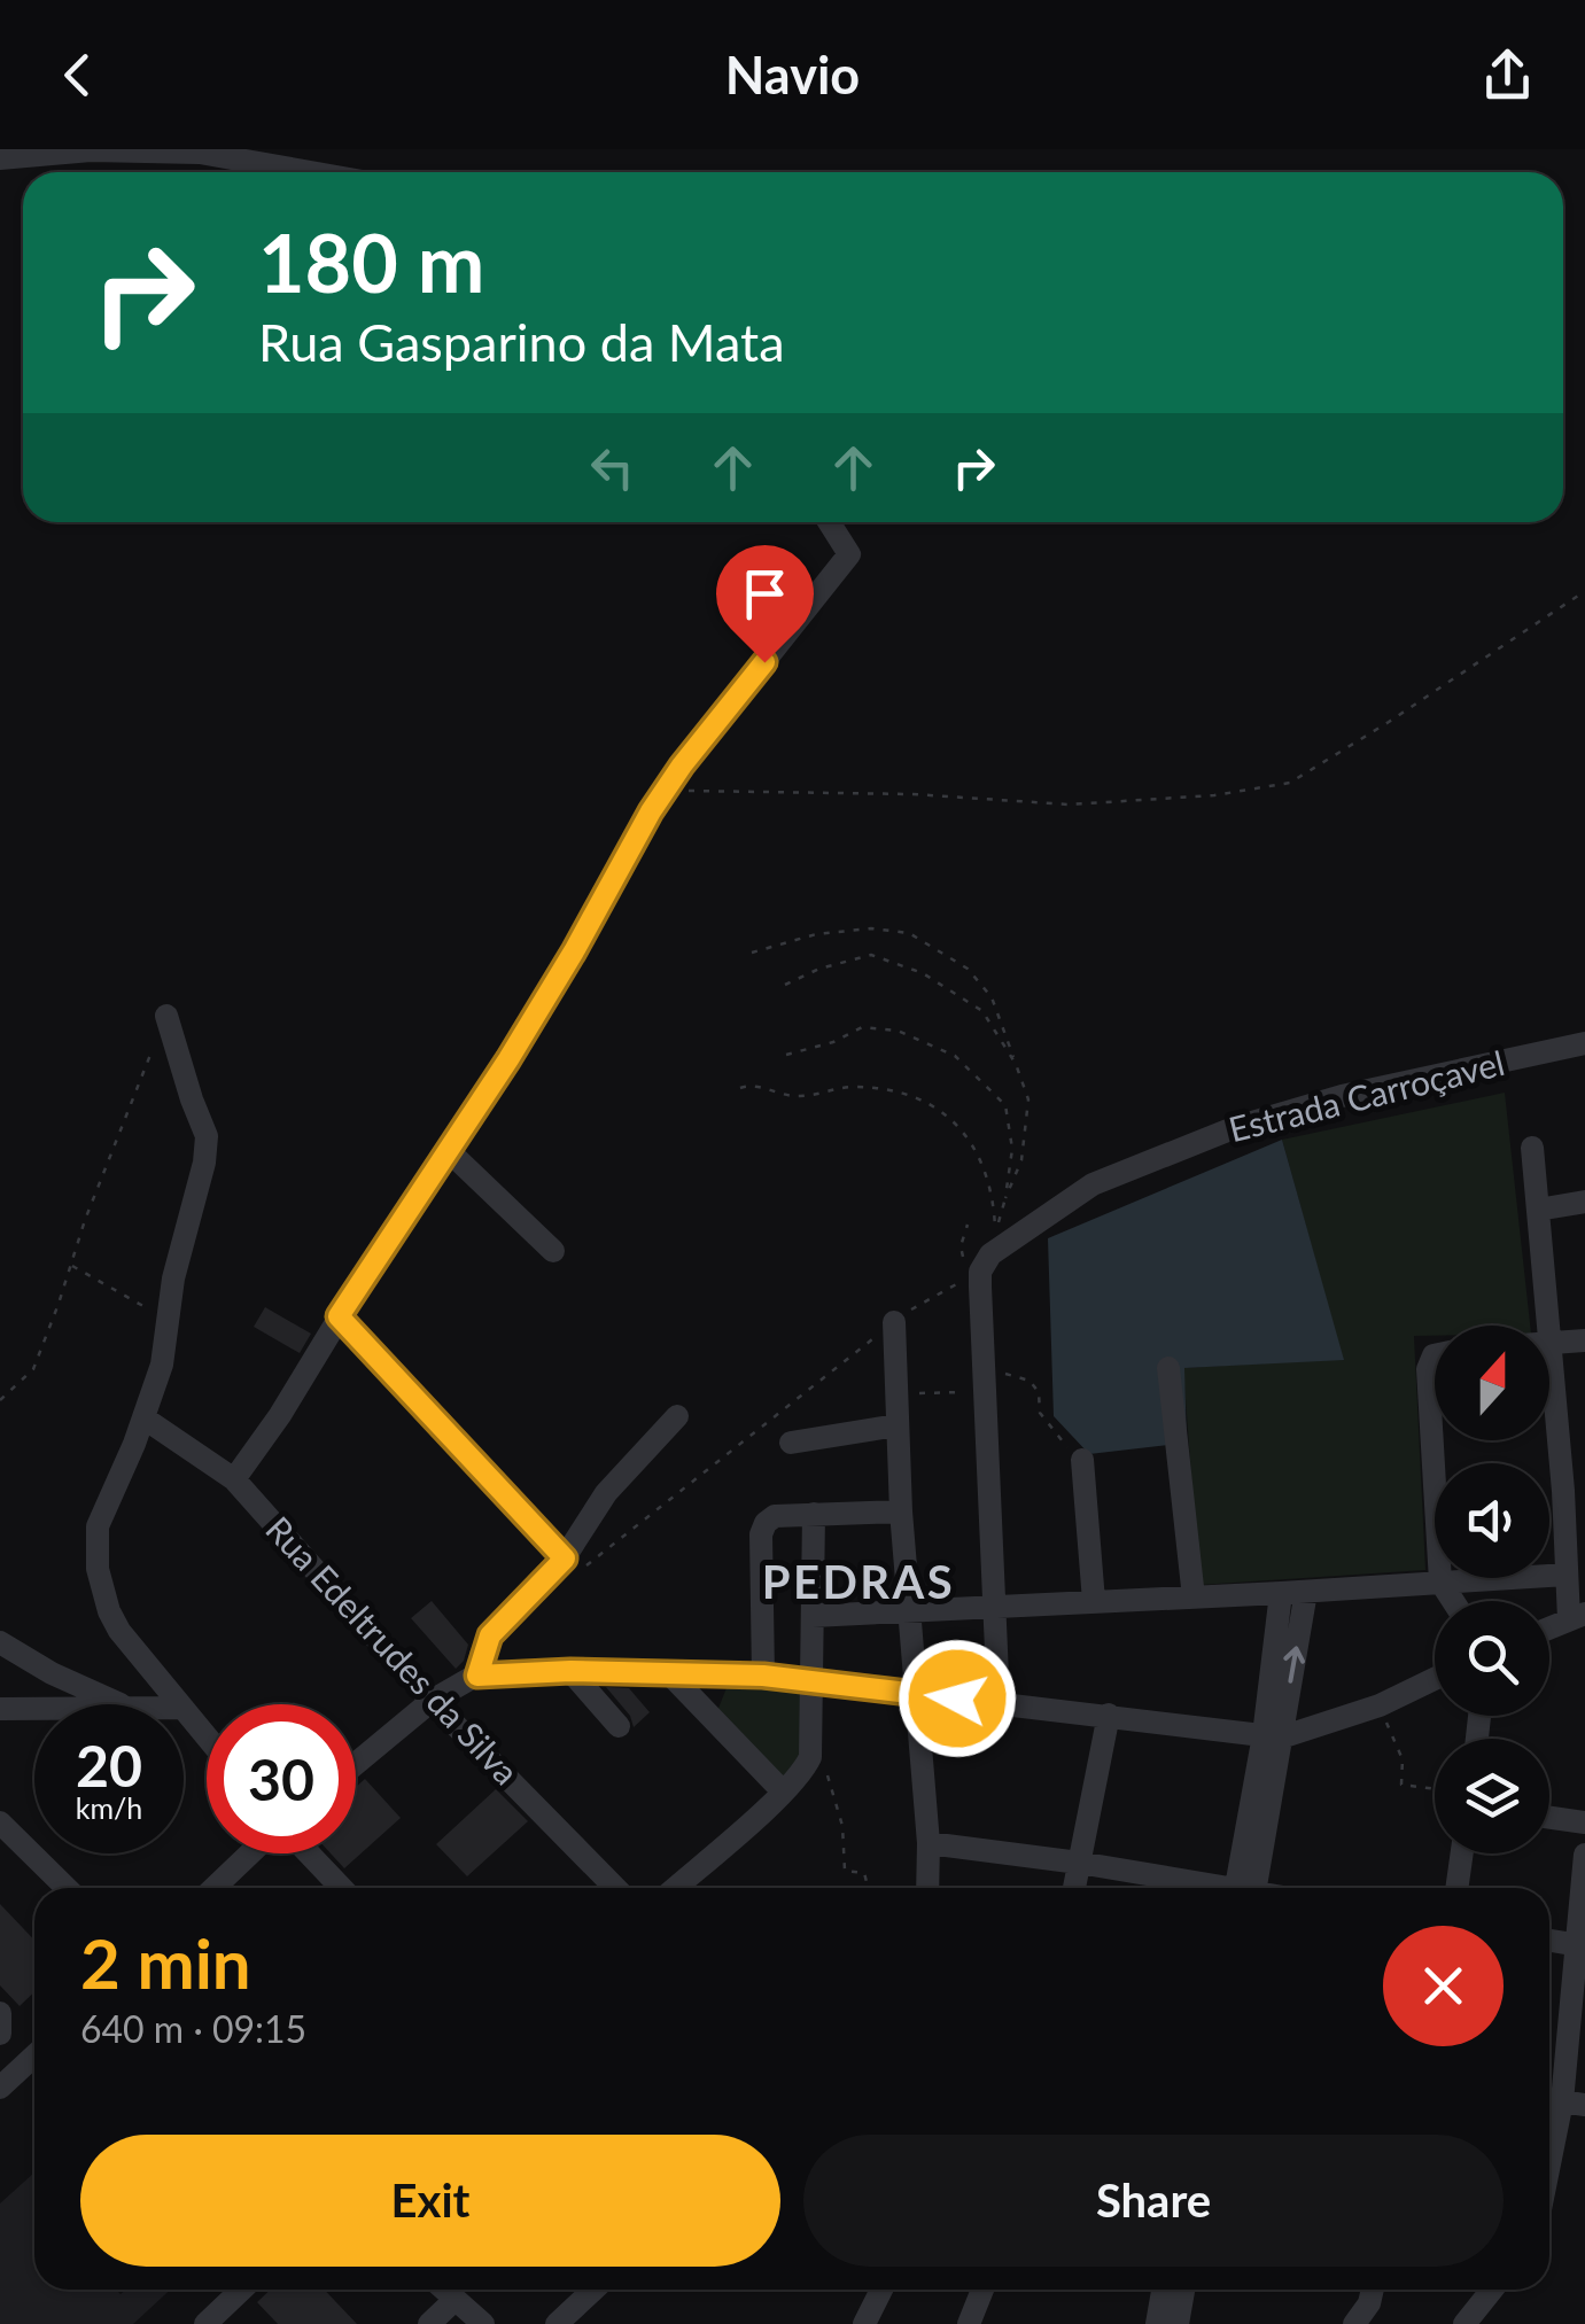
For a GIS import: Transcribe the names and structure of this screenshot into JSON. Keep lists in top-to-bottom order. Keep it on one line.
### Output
{"streets":{"street":["Estrada Carroçavel","Rua Edeltrudes da Silva"]},"districts":["PEDRAS"],"north":"top","page":{"header":"Navio","turn":["180 m","Rua Gasparino da Mata"],"speed":"20 km/h","limit":"30","heading":["2 min","640 m · 09:15"],"buttons":["Exit","Share"]}}
